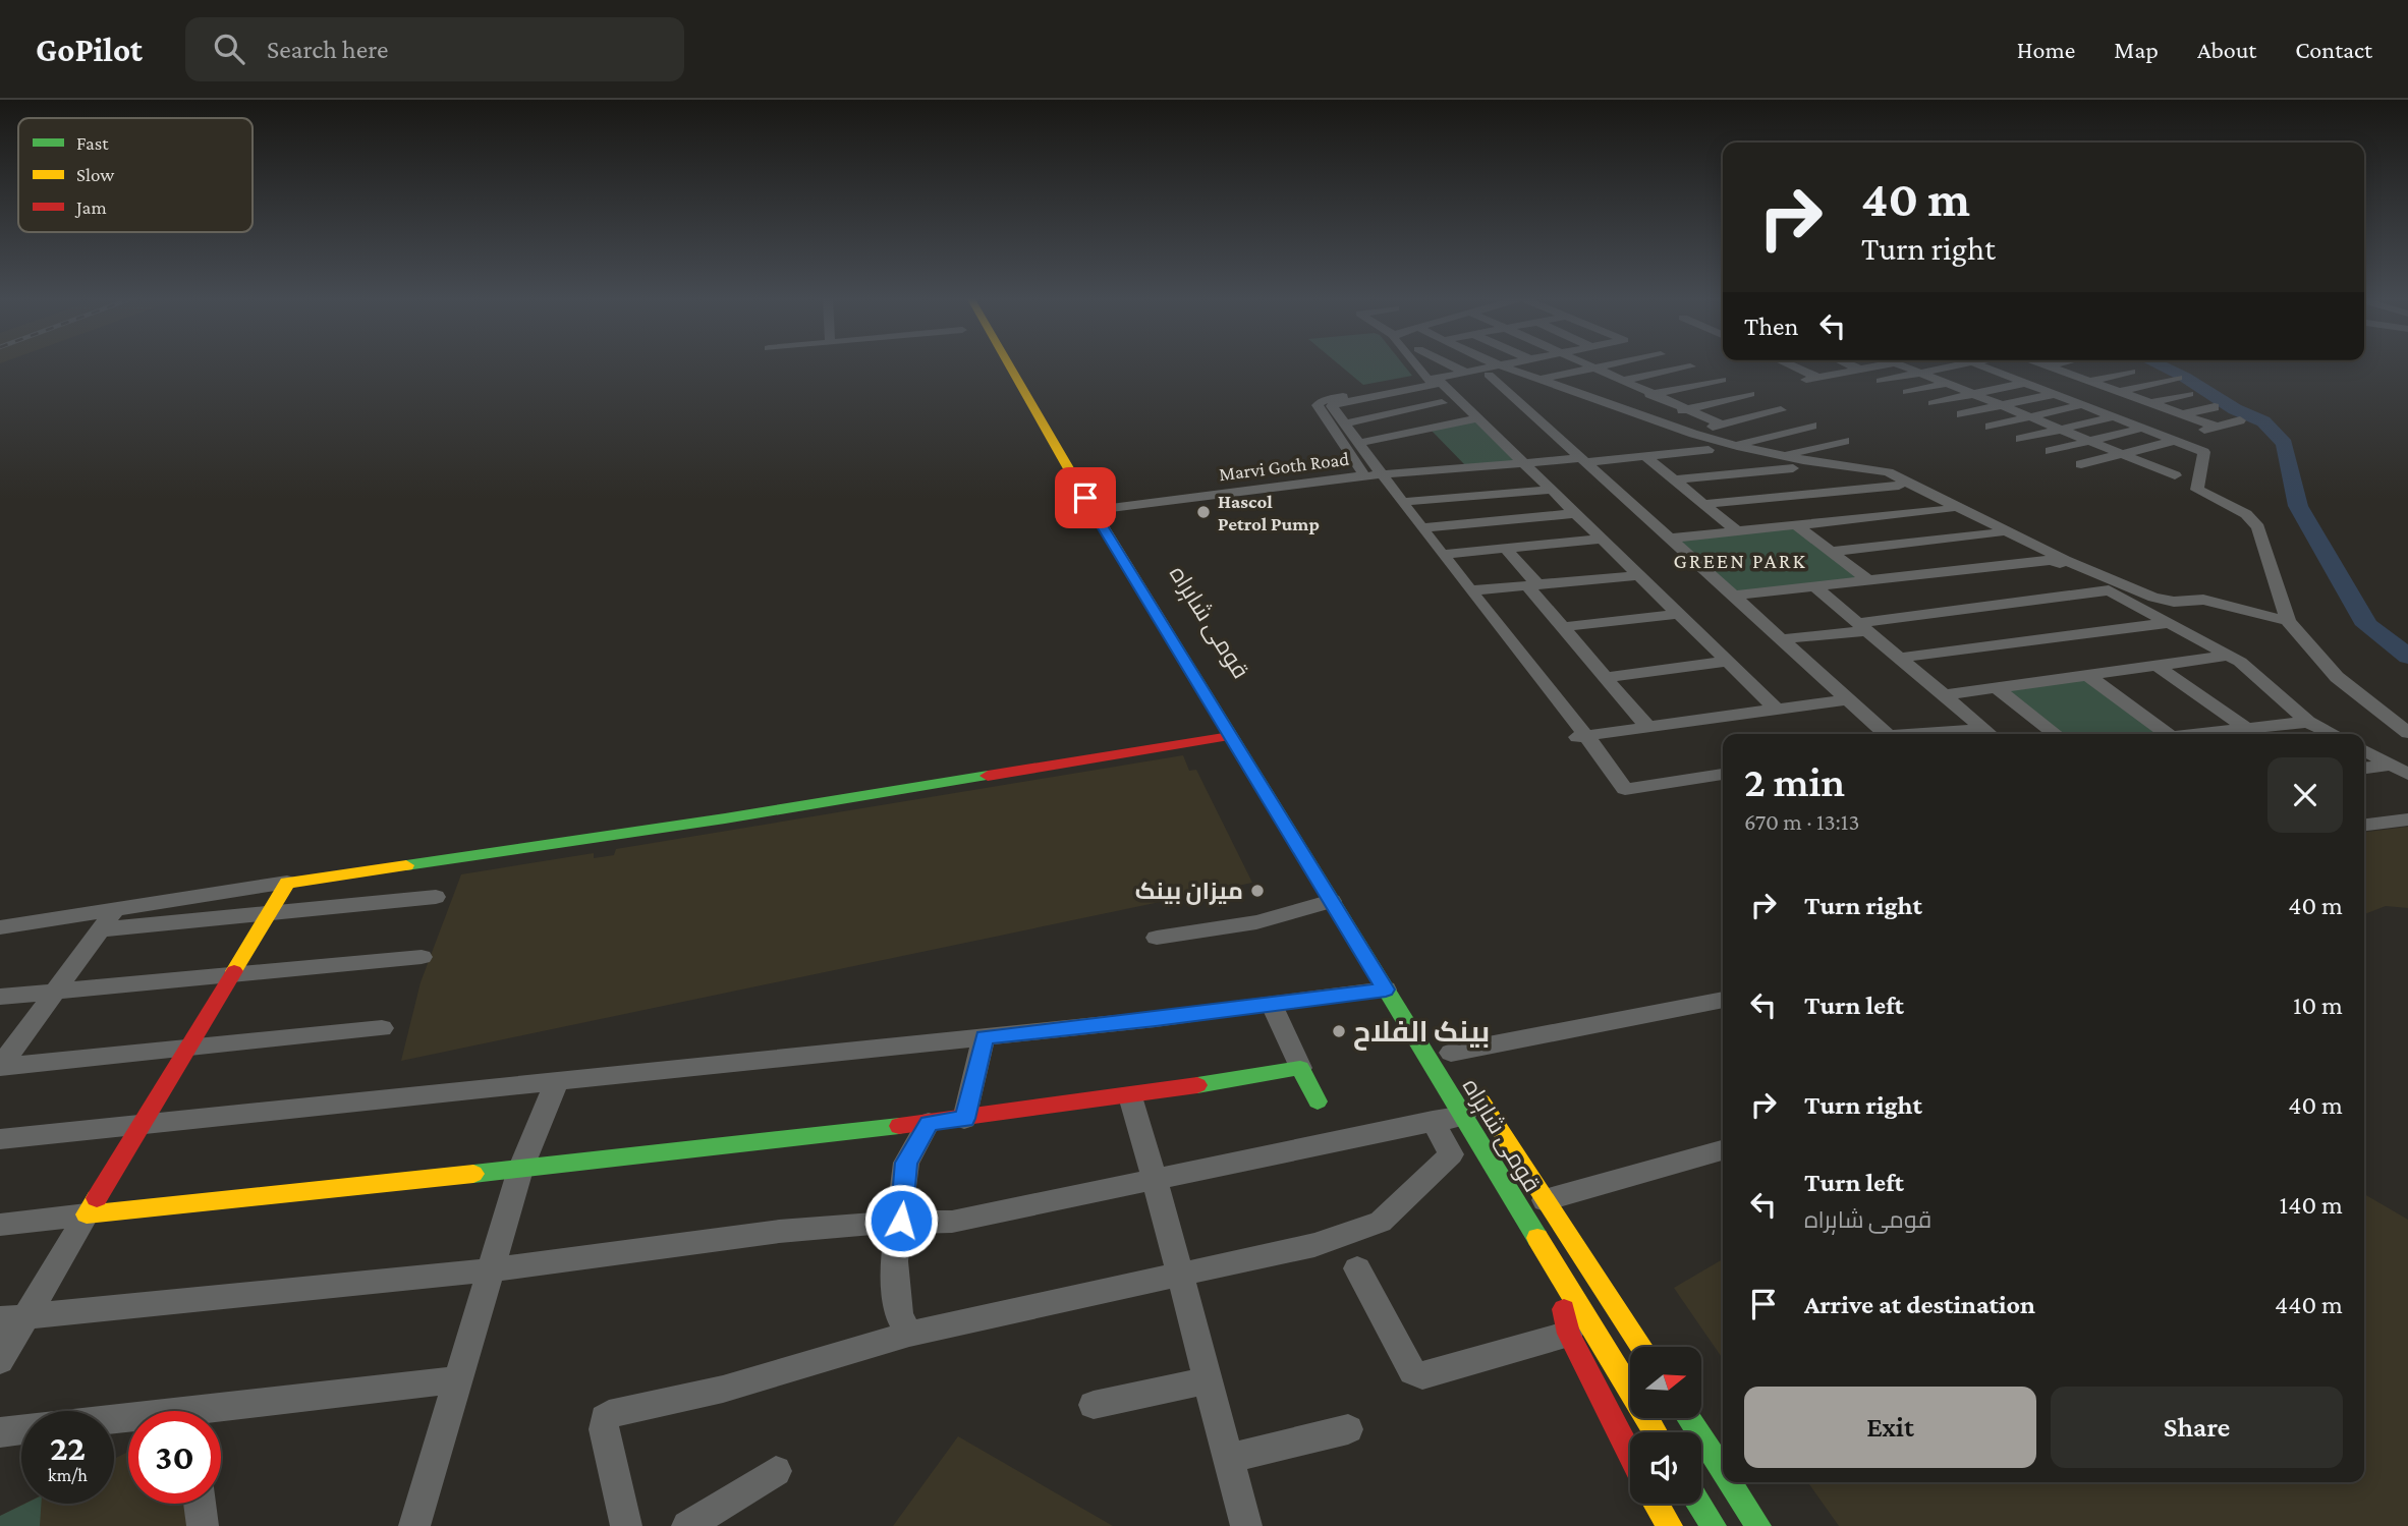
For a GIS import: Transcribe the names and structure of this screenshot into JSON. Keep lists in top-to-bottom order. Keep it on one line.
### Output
{"streets":{"main road":["قومی شاہراہ"],"street":["Marvi Goth Road"]},"districts":["GREEN PARK"],"places":["Hascol Petrol Pump","میزان بینک","بینک الفلاح"],"legend":["Fast","Slow","Jam"],"north":"right","page":{"header":"GoPilot","search":"Search here","nav":["Home","Map","About","Contact"],"turn":["40 m","Turn right"],"then":"Then","heading":["2 min","670 m · 13:13"],"list":[{"name":"Turn right","value":"40 m"},{"name":"Turn left","value":"10 m"},{"name":"Turn right","value":"40 m"},{"name":"Turn left","note":"قومی شاہراہ","value":"140 m"},{"name":"Arrive at destination","value":"440 m"}],"buttons":["Exit","Share"],"speed":"22 km/h","limit":"30"}}
